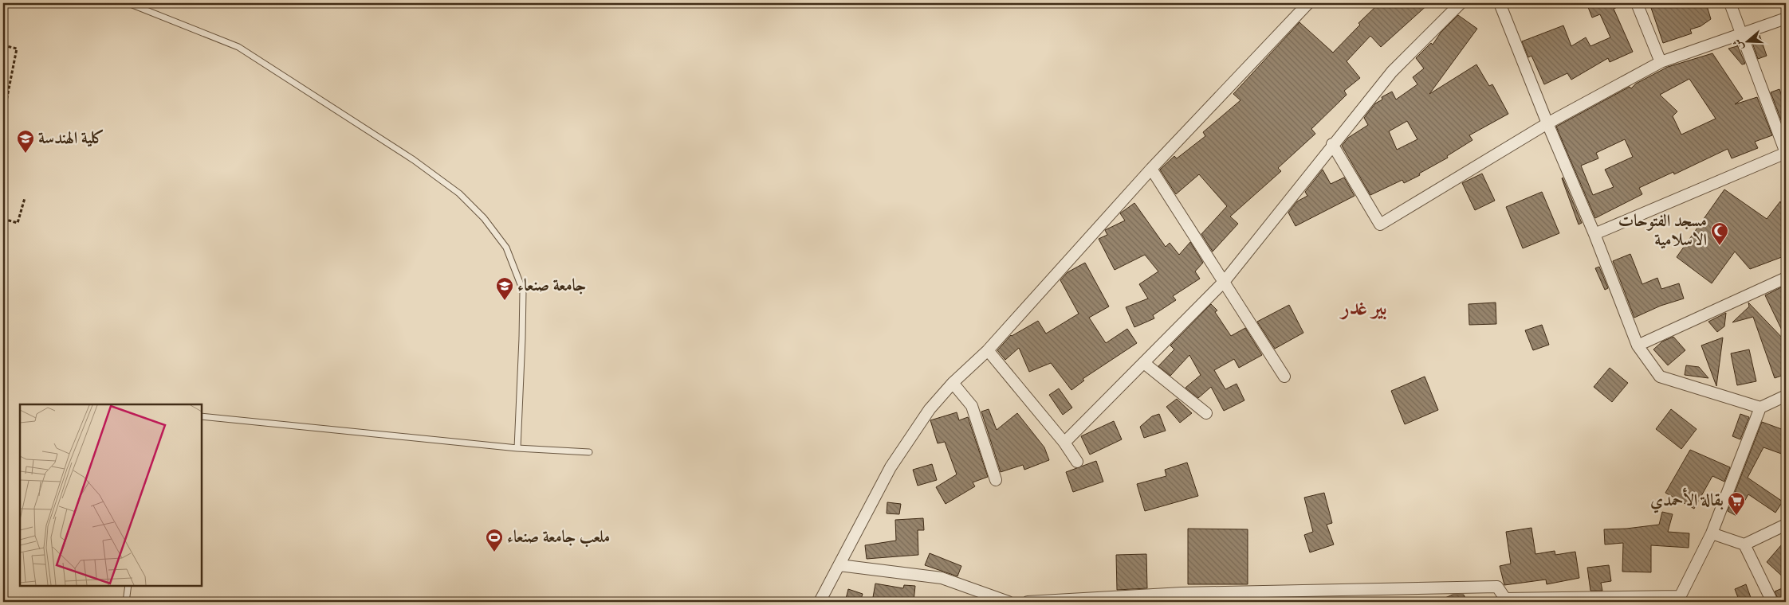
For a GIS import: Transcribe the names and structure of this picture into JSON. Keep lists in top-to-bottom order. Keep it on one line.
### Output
{"districts":["بير غدر"],"places":{"school or university":["كلية الهندسة","جامعة صنعاء"],"mosque":["مسجد الفتوحات الاسلامية"],"supermarket":["بقالة الأحمدي"],"sports":["ملعب جامعة صنعاء"]},"north":"left"}
